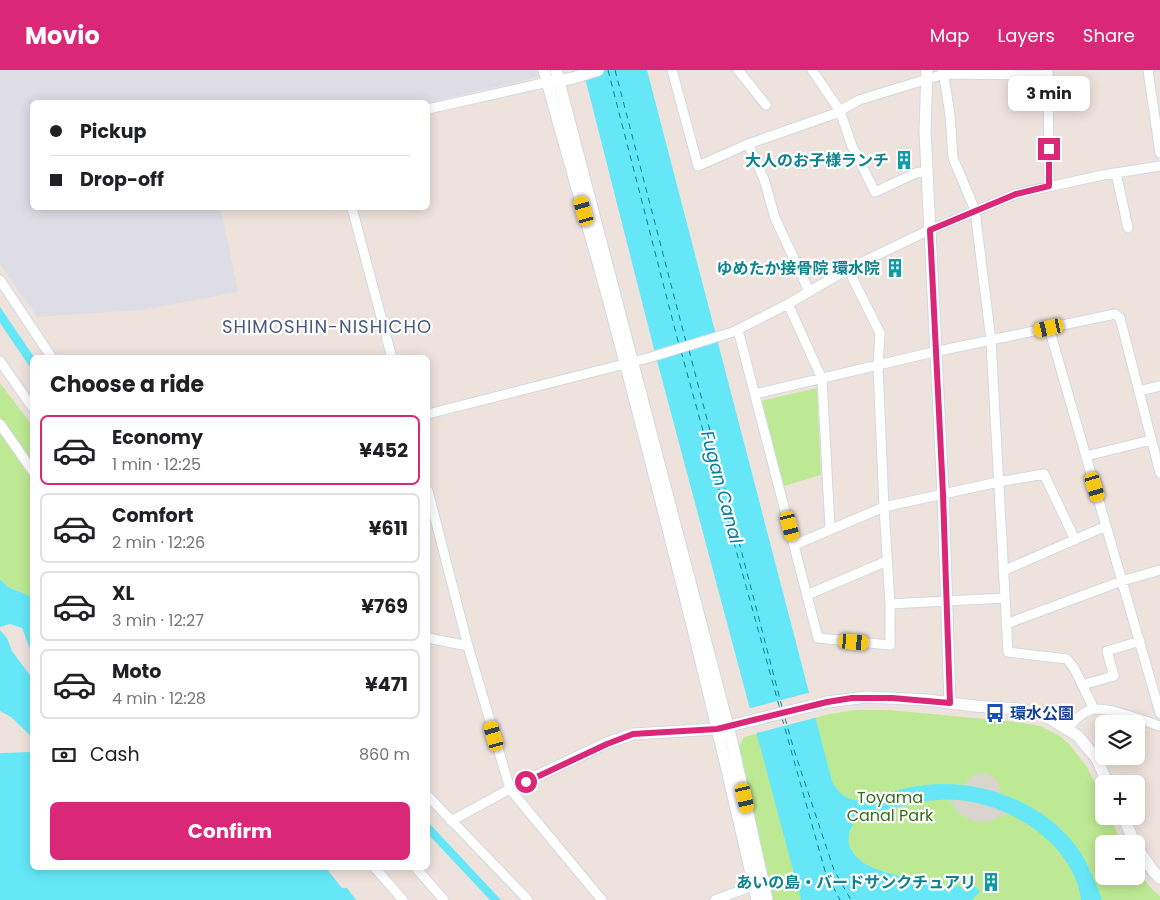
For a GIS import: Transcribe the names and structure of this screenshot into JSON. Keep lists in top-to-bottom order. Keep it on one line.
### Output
{"districts":["SHIMOSHIN-NISHICHO"],"water":["Fugan Canal"],"parks":["Toyama Canal Park"],"places":{"building":["大人のお子様ランチ","ゆめたか接骨院 環水院","あいの島・バードサンクチュアリ"],"bus stop":["環水公園"]},"page":{"header":"Movio","nav":["Map","Layers","Share"],"bubble":"3 min","banner":["Pickup","Drop-off"],"heading":"Choose a ride","list":[{"name":"Economy","note":"1 min · 12:25","value":"¥452"},{"name":"Comfort","note":"2 min · 12:26","value":"¥611"},{"name":"XL","note":"3 min · 12:27","value":"¥769"},{"name":"Moto","note":"4 min · 12:28","value":"¥471"}],"map_buttons":["+","−"],"pay":["Cash","860 m"],"buttons":"Confirm"}}
